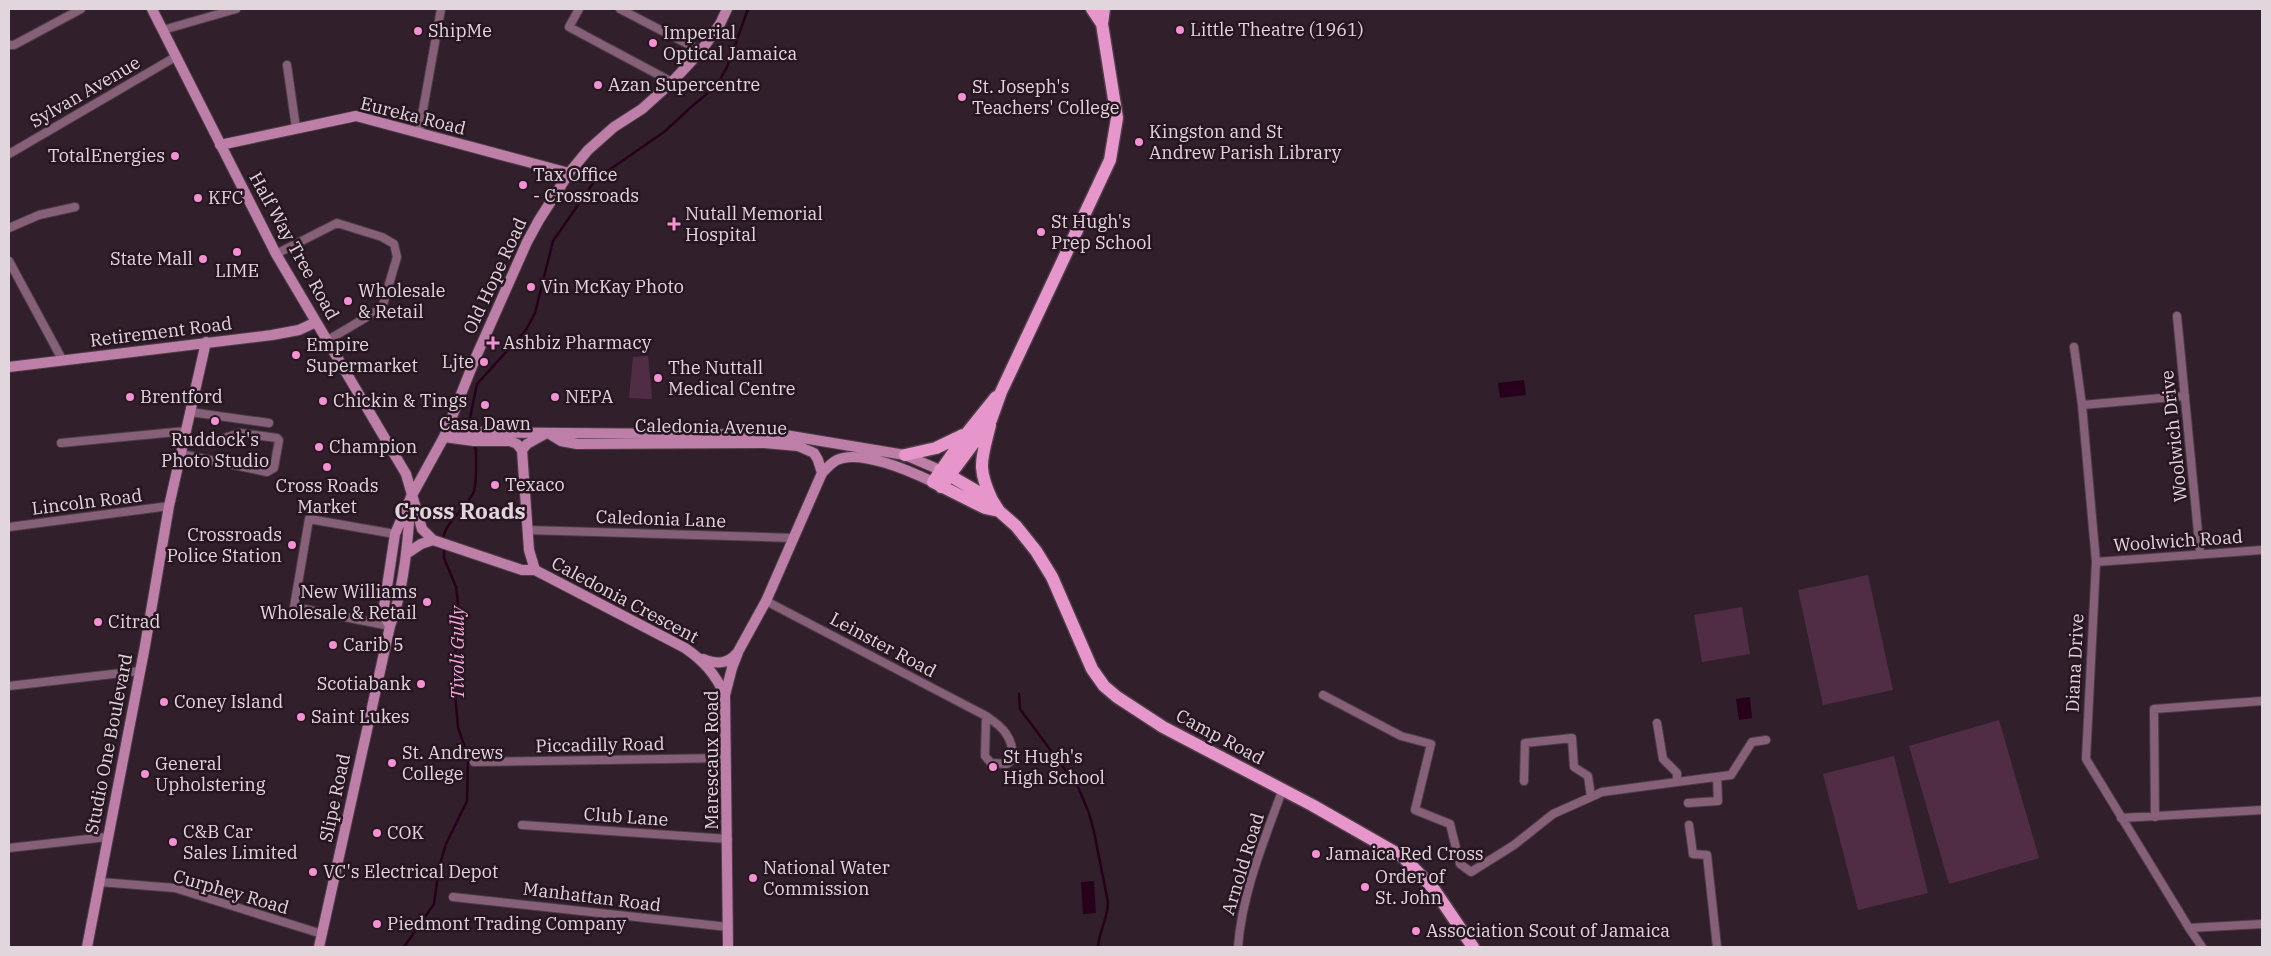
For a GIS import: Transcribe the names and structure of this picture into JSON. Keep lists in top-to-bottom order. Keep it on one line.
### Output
{"streets":{"main road":["Eureka Road","Half Way Tree Road","Old Hope Road","Retirement Road","Caledonia Avenue","Caledonia Crescent","Camp Road","Studio One Boulevard","Marescaux Road","Slipe Road"],"street":["Sylvan Avenue","Woolwich Drive","Lincoln Road","Caledonia Lane","Woolwich Road","Leinster Road","Diana Drive","Piccadilly Road","Club Lane","Arnold Road","Curphey Road","Manhattan Road"]},"crossings":[["Sylvan Avenue","Half Way Tree Road"],["Eureka Road","Half Way Tree Road"],["Eureka Road","Old Hope Road"],["Half Way Tree Road","Old Hope Road"],["Half Way Tree Road","Retirement Road"],["Half Way Tree Road","Slipe Road"],["Old Hope Road","Slipe Road"],["Retirement Road","Studio One Boulevard"],["Caledonia Avenue","Camp Road"],["Caledonia Avenue","Marescaux Road"],["Woolwich Drive","Woolwich Road"],["Lincoln Road","Studio One Boulevard"],["Caledonia Lane","Caledonia Crescent"],["Caledonia Lane","Marescaux Road"],["Woolwich Road","Diana Drive"],["Caledonia Crescent","Marescaux Road"],["Leinster Road","Marescaux Road"],["Camp Road","Arnold Road"],["Studio One Boulevard","Curphey Road"],["Piccadilly Road","Marescaux Road"],["Marescaux Road","Club Lane"],["Marescaux Road","Manhattan Road"],["Slipe Road","Curphey Road"]],"districts":["Cross Roads"],"water":["Tivoli Gully"],"places":{"other":["Little Theatre (1961)","ShipMe","Imperial Optical Jamaica","Azan Supercentre","St. Joseph's Teachers' College","Kingston and St Andrew Parish Library","TotalEnergies","Tax Office - Crossroads","KFC","St Hugh's Prep School","LIME","State Mall","Vin McKay Photo","Wholesale & Retail","Empire Supermarket","Ljte","The Nuttall Medical Centre","Brentford","NEPA","Chickin & Tings","Casa Dawn","Ruddock's Photo Studio","Champion","Cross Roads Market","Texaco","Crossroads Police Station","New Williams Wholesale & Retail","Citrad","Carib 5","Scotiabank","Coney Island","Saint Lukes","St. Andrews College","St Hugh's High School","General Upholstering","COK","C&B Car Sales Limited","Jamaica Red Cross","VC's Electrical Depot","National Water Commission","Order of St. John","Piedmont Trading Company","Association Scout of Jamaica"],"health":["Nutall Memorial Hospital","Ashbiz Pharmacy"]}}
